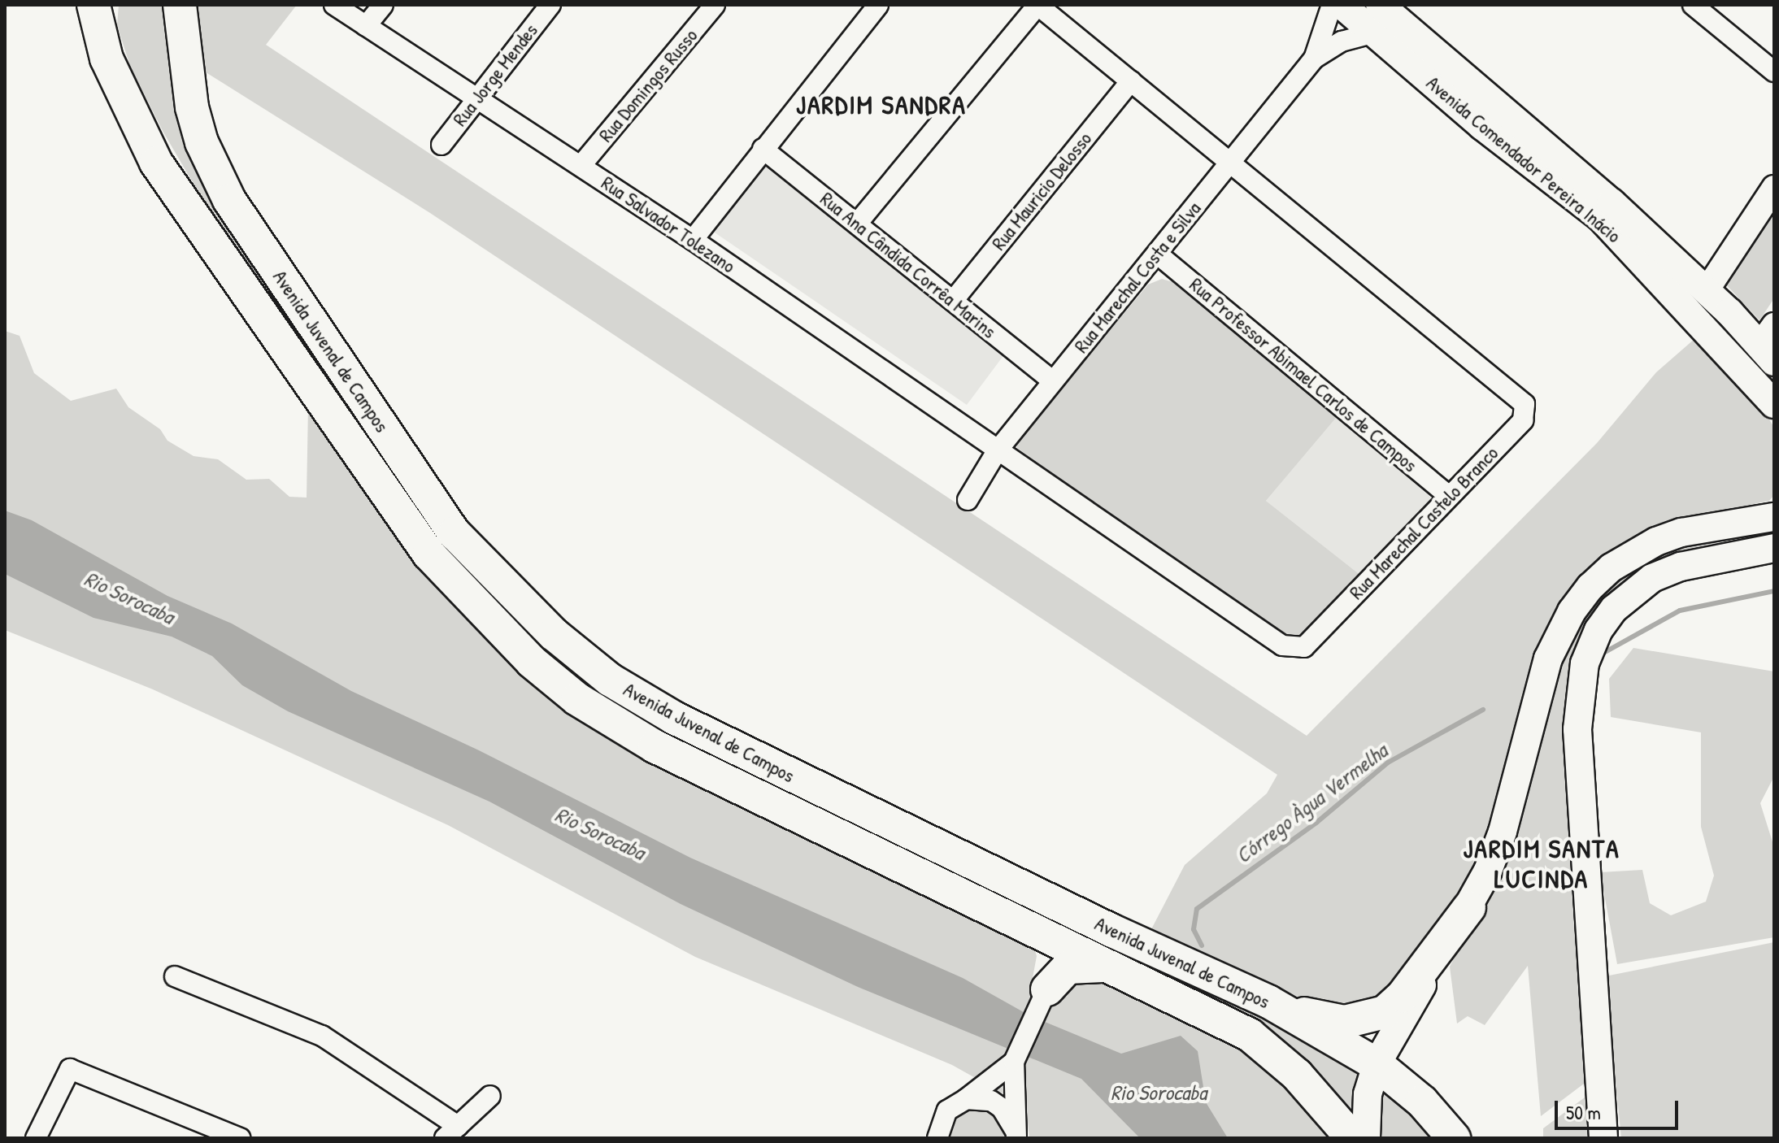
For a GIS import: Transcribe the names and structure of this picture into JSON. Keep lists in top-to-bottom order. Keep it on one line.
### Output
{"streets":{"highway":["Avenida Juvenal de Campos"],"main road":["Avenida Comendador Pereira Inácio"],"street":["Rua Jorge Mendes","Rua Domingos Russo","Rua Mauricio Delosso","Rua Salvador Tolezano","Rua Ana Cândida Corrêa Marins","Rua Marechal Costa e Silva","Rua Professor Abimael Carlos de Campos","Rua Marechal Castelo Branco"]},"crossings":[["Rua Jorge Mendes","Rua Salvador Tolezano"],["Rua Domingos Russo","Rua Salvador Tolezano"],["Avenida Comendador Pereira Inácio","Rua Marechal Costa e Silva"],["Rua Mauricio Delosso","Rua Ana Cândida Corrêa Marins"],["Rua Salvador Tolezano","Rua Marechal Costa e Silva"],["Rua Salvador Tolezano","Rua Marechal Castelo Branco"],["Rua Ana Cândida Corrêa Marins","Rua Marechal Costa e Silva"],["Rua Marechal Costa e Silva","Rua Professor Abimael Carlos de Campos"],["Rua Marechal Costa e Silva","Rua Marechal Castelo Branco"],["Rua Professor Abimael Carlos de Campos","Rua Marechal Castelo Branco"]],"districts":["JARDIM SANDRA","JARDIM SANTA LUCINDA"],"water":["Rio Sorocaba","Córrego Àgua Vermelha"],"scale_bar":"50 m"}
